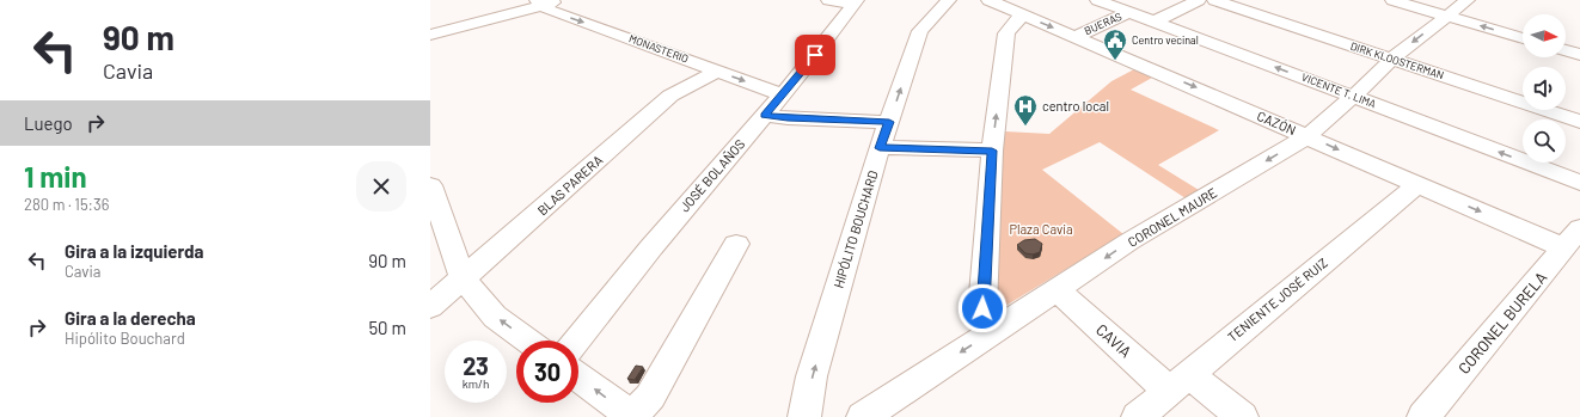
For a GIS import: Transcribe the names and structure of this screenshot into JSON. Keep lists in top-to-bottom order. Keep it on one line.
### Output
{"streets":{"street":["BUERAS","MONASTERIO","DIRK KLOOSTERMAN","VICENTE T. LIMA","CAZÓN","JOSÉ BOLAÑOS","BLAS PARERA","CORONEL MAURE","HIPÓLITO BOUCHARD","TENIENTE JOSÉ RUIZ","CORONEL BURELA","CAVIA"]},"crossings":[["BUERAS","VICENTE T. LIMA"],["BUERAS","CAZÓN"],["MONASTERIO","JOSÉ BOLAÑOS"],["MONASTERIO","BLAS PARERA"],["DIRK KLOOSTERMAN","CORONEL MAURE"],["VICENTE T. LIMA","CORONEL MAURE"],["CAZÓN","CORONEL MAURE"],["CAZÓN","TENIENTE JOSÉ RUIZ"],["CAZÓN","CORONEL BURELA"],["CORONEL MAURE","CAVIA"],["TENIENTE JOSÉ RUIZ","CAVIA"]],"one_way":["MONASTERIO","CAZÓN","CORONEL MAURE"],"parks":["Plaza Cavia"],"places":{"public building":["Centro vecinal"],"hospital":["centro local"]},"north":"right","page":{"turn":["90 m","Cavia"],"then":"Luego","heading":["1 min","280 m · 15:36"],"list":[{"name":"Gira a la izquierda","note":"Cavia","value":"90 m"},{"name":"Gira a la derecha","note":"Hipólito Bouchard","value":"50 m"}],"speed":"23 km/h","limit":"30"}}
